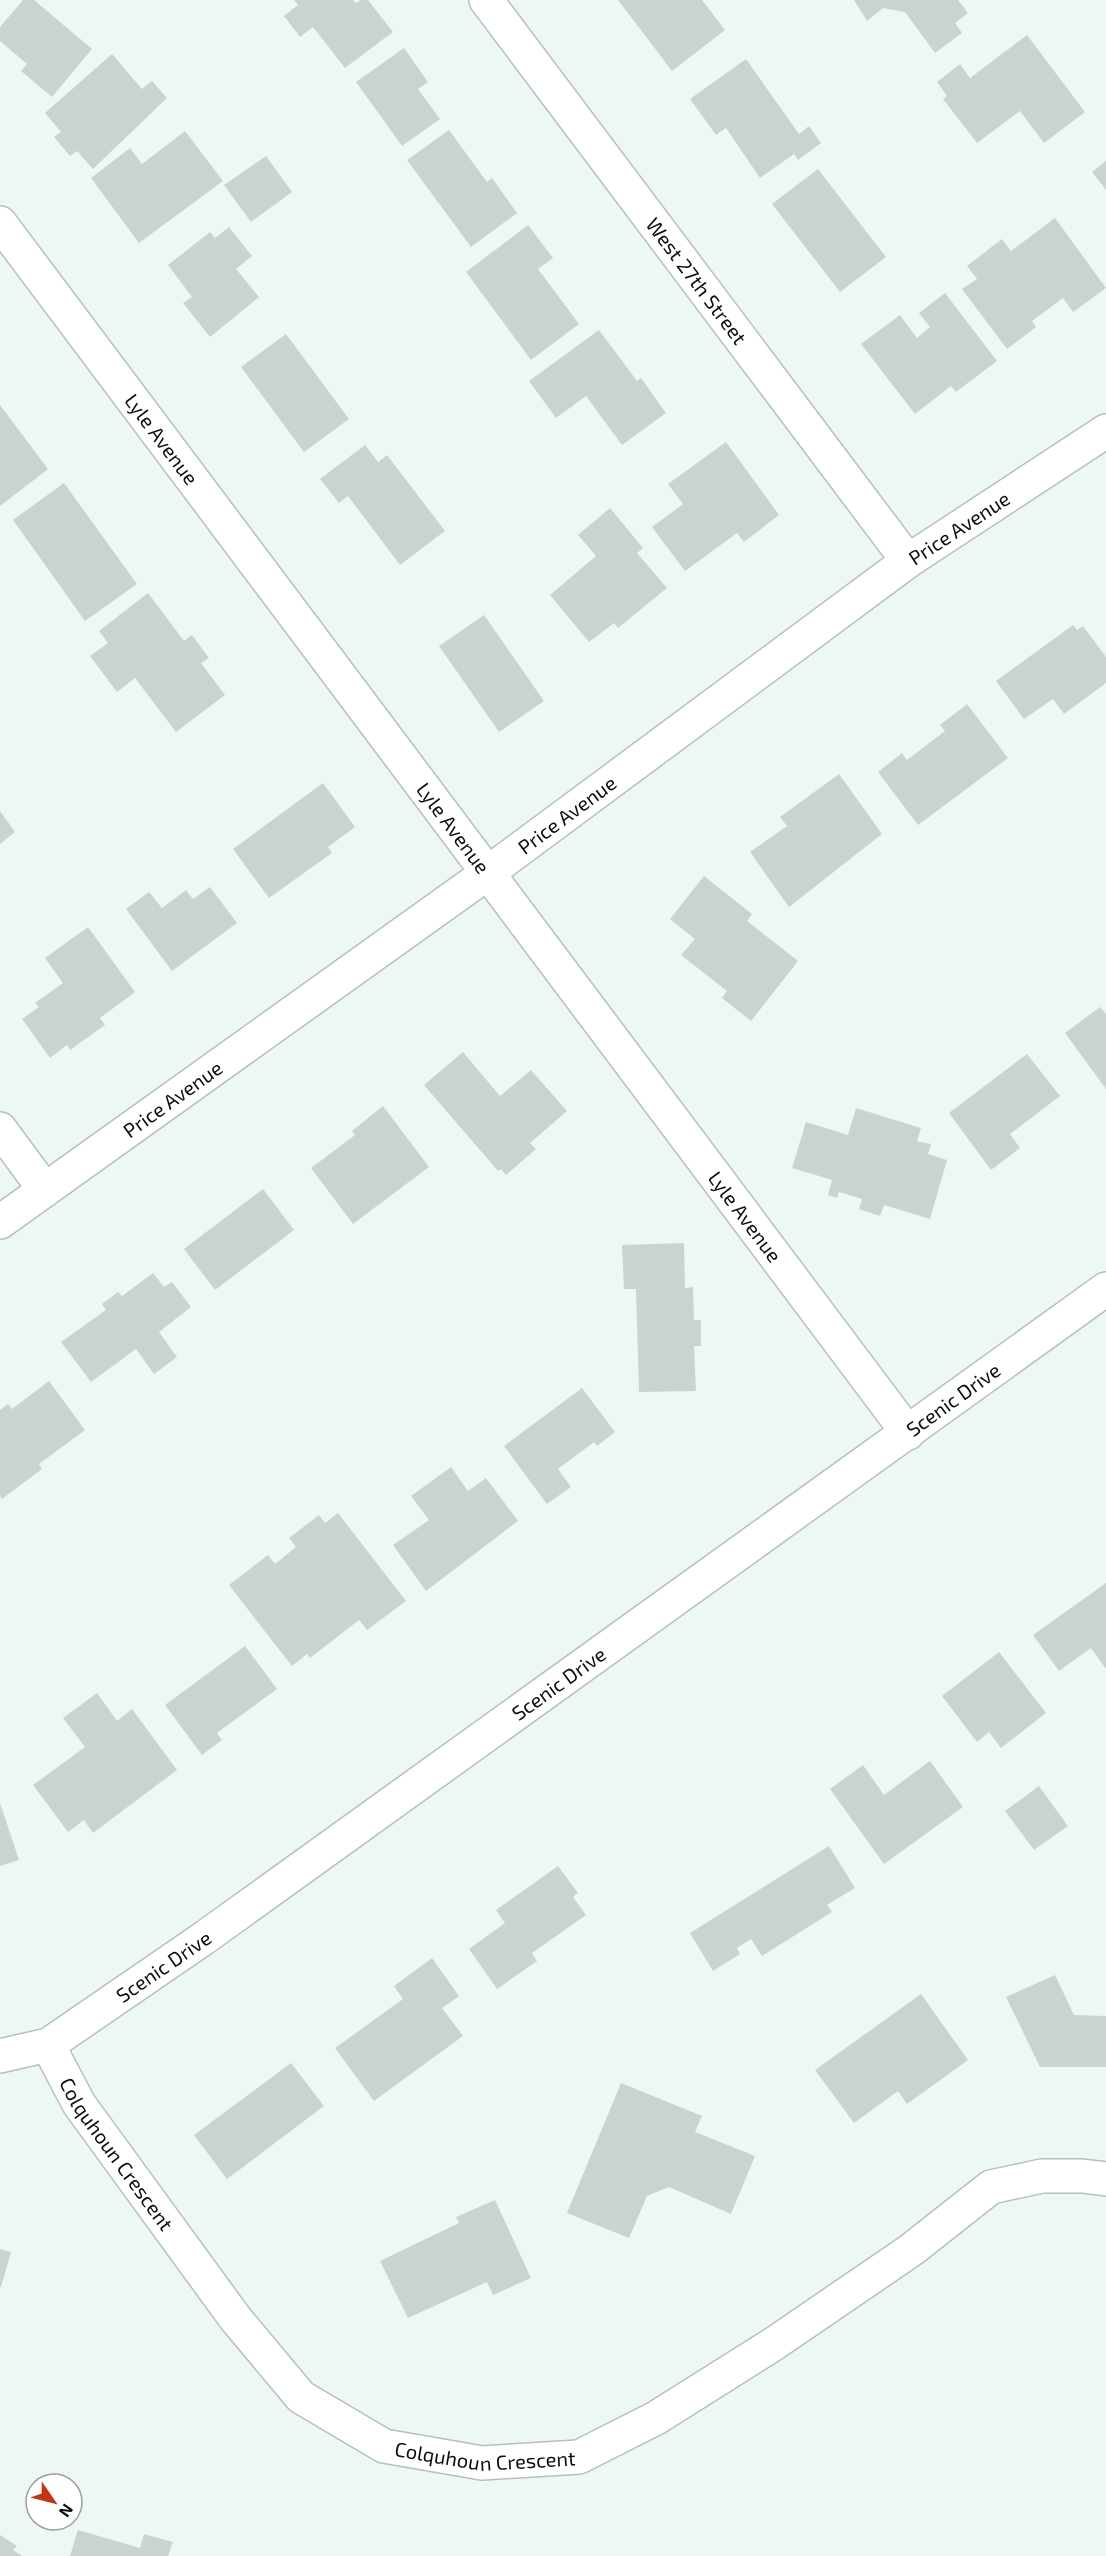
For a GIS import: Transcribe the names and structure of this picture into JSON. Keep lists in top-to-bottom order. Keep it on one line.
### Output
{"streets":{"street":["West 27th Street","Lyle Avenue","Price Avenue","Scenic Drive","Colquhoun Crescent"]},"crossings":[["West 27th Street","Price Avenue"],["Lyle Avenue","Price Avenue"],["Lyle Avenue","Scenic Drive"],["Scenic Drive","Colquhoun Crescent"]],"north":"bottom right"}
